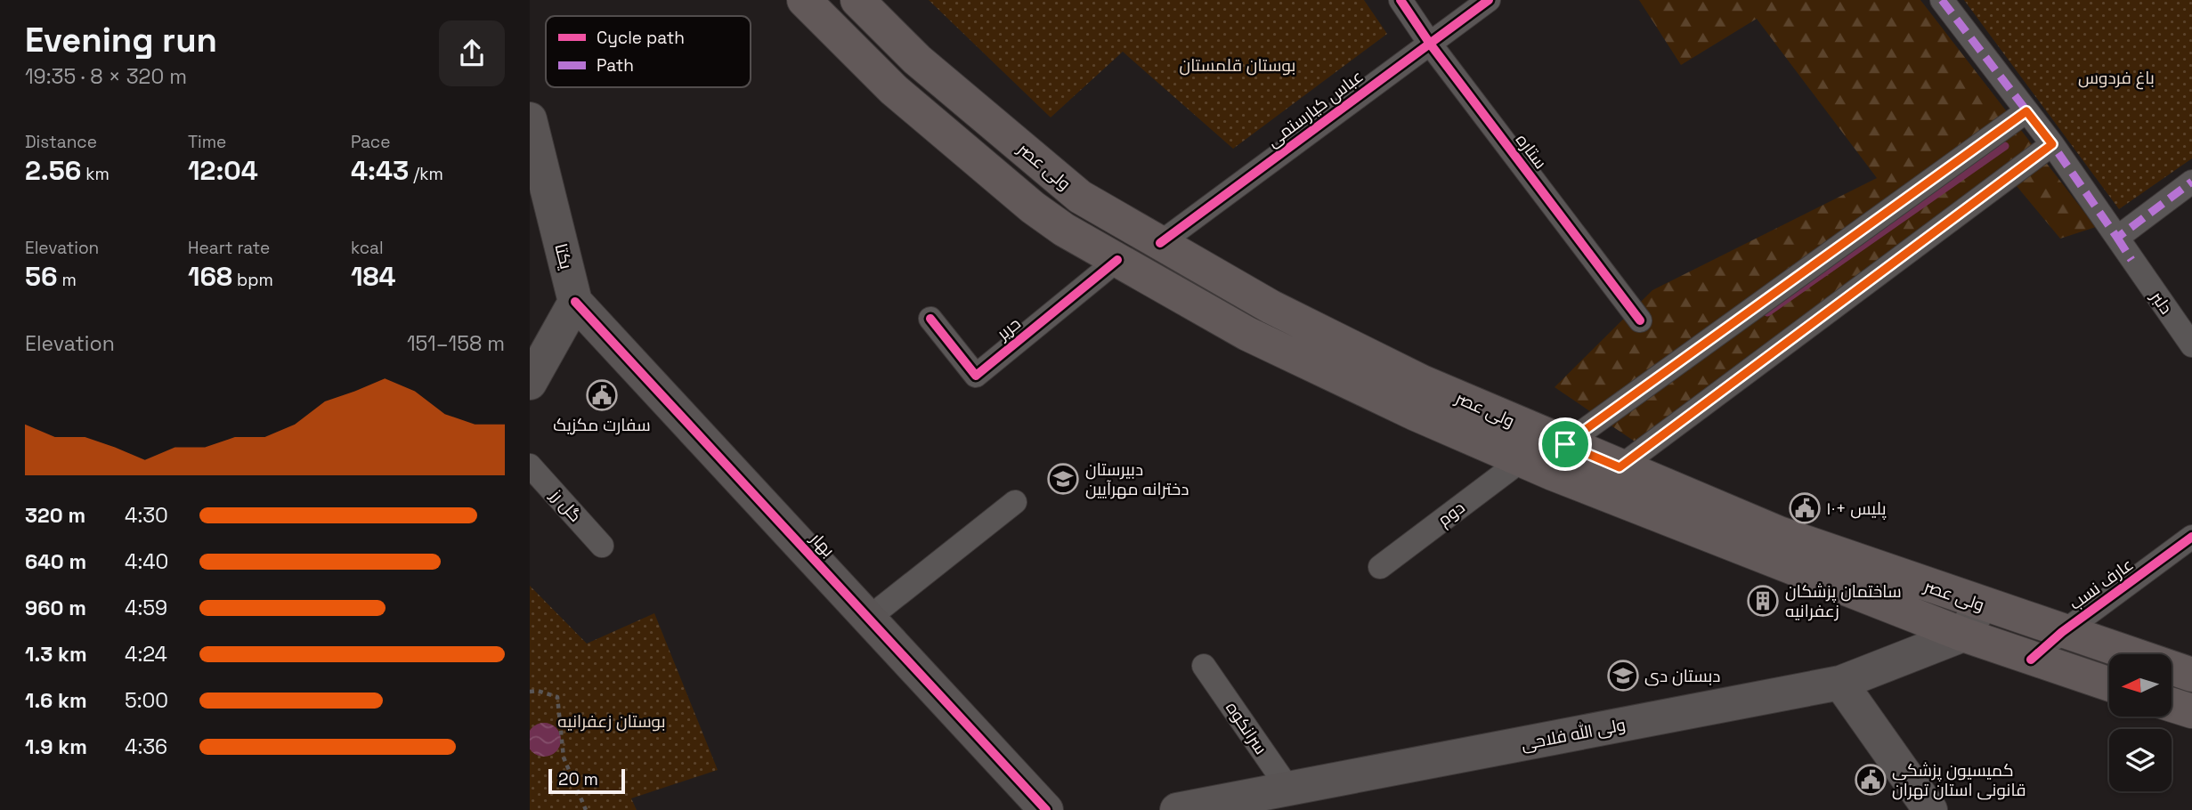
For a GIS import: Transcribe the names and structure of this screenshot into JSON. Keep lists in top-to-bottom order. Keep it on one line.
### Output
{"streets":{"main road":["ولی عصر","یکتا","بهار","ولی‌ الله فلاحی"],"street":["عباس کیارستمی","ستاره","دلبر","حریر","گل رز","دوم","عارف نسب","سرانکوه"]},"crossings":[["عباس کیارستمی","ستاره"],["عباس کیارستمی","ولی عصر"],["ولی عصر","حریر"],["ولی عصر","دوم"],["ولی عصر","عارف نسب"],["ولی عصر","ولی‌ الله فلاحی"],["یکتا","بهار"],["سرانکوه","ولی‌ الله فلاحی"]],"parks":["بوستان قلمستان","باغ فردوس","بوستان زعفرانیه"],"places":{"public building":["سفارت مکزیک","پلیس +۱۰","کمیسیون پزشکی قانونی استان تهران"],"school or university":["دبیرستان دخترانه مهرآیین","دبستان دی"],"building":["ساختمان پزشکان زعفرانیه"]},"legend":["Cycle path","Path"],"scale_bar":"20 m","north":"left","page":{"heading":["Evening run","19:35 · 8 × 320 m"],"stats":[["Distance","2.56 km"],["Time","12:04"],["Pace","4:43 /km"],["Elevation","56 m"],["Heart rate","168 bpm"],["kcal","184"]],"chart":["Elevation","151–158 m"],"list":[{"name":"320 m","note":"4:30"},{"name":"640 m","note":"4:40"},{"name":"960 m","note":"4:59"},{"name":"1.3 km","note":"4:24"},{"name":"1.6 km","note":"5:00"},{"name":"1.9 km","note":"4:36"}],"scale":"20 m"}}
